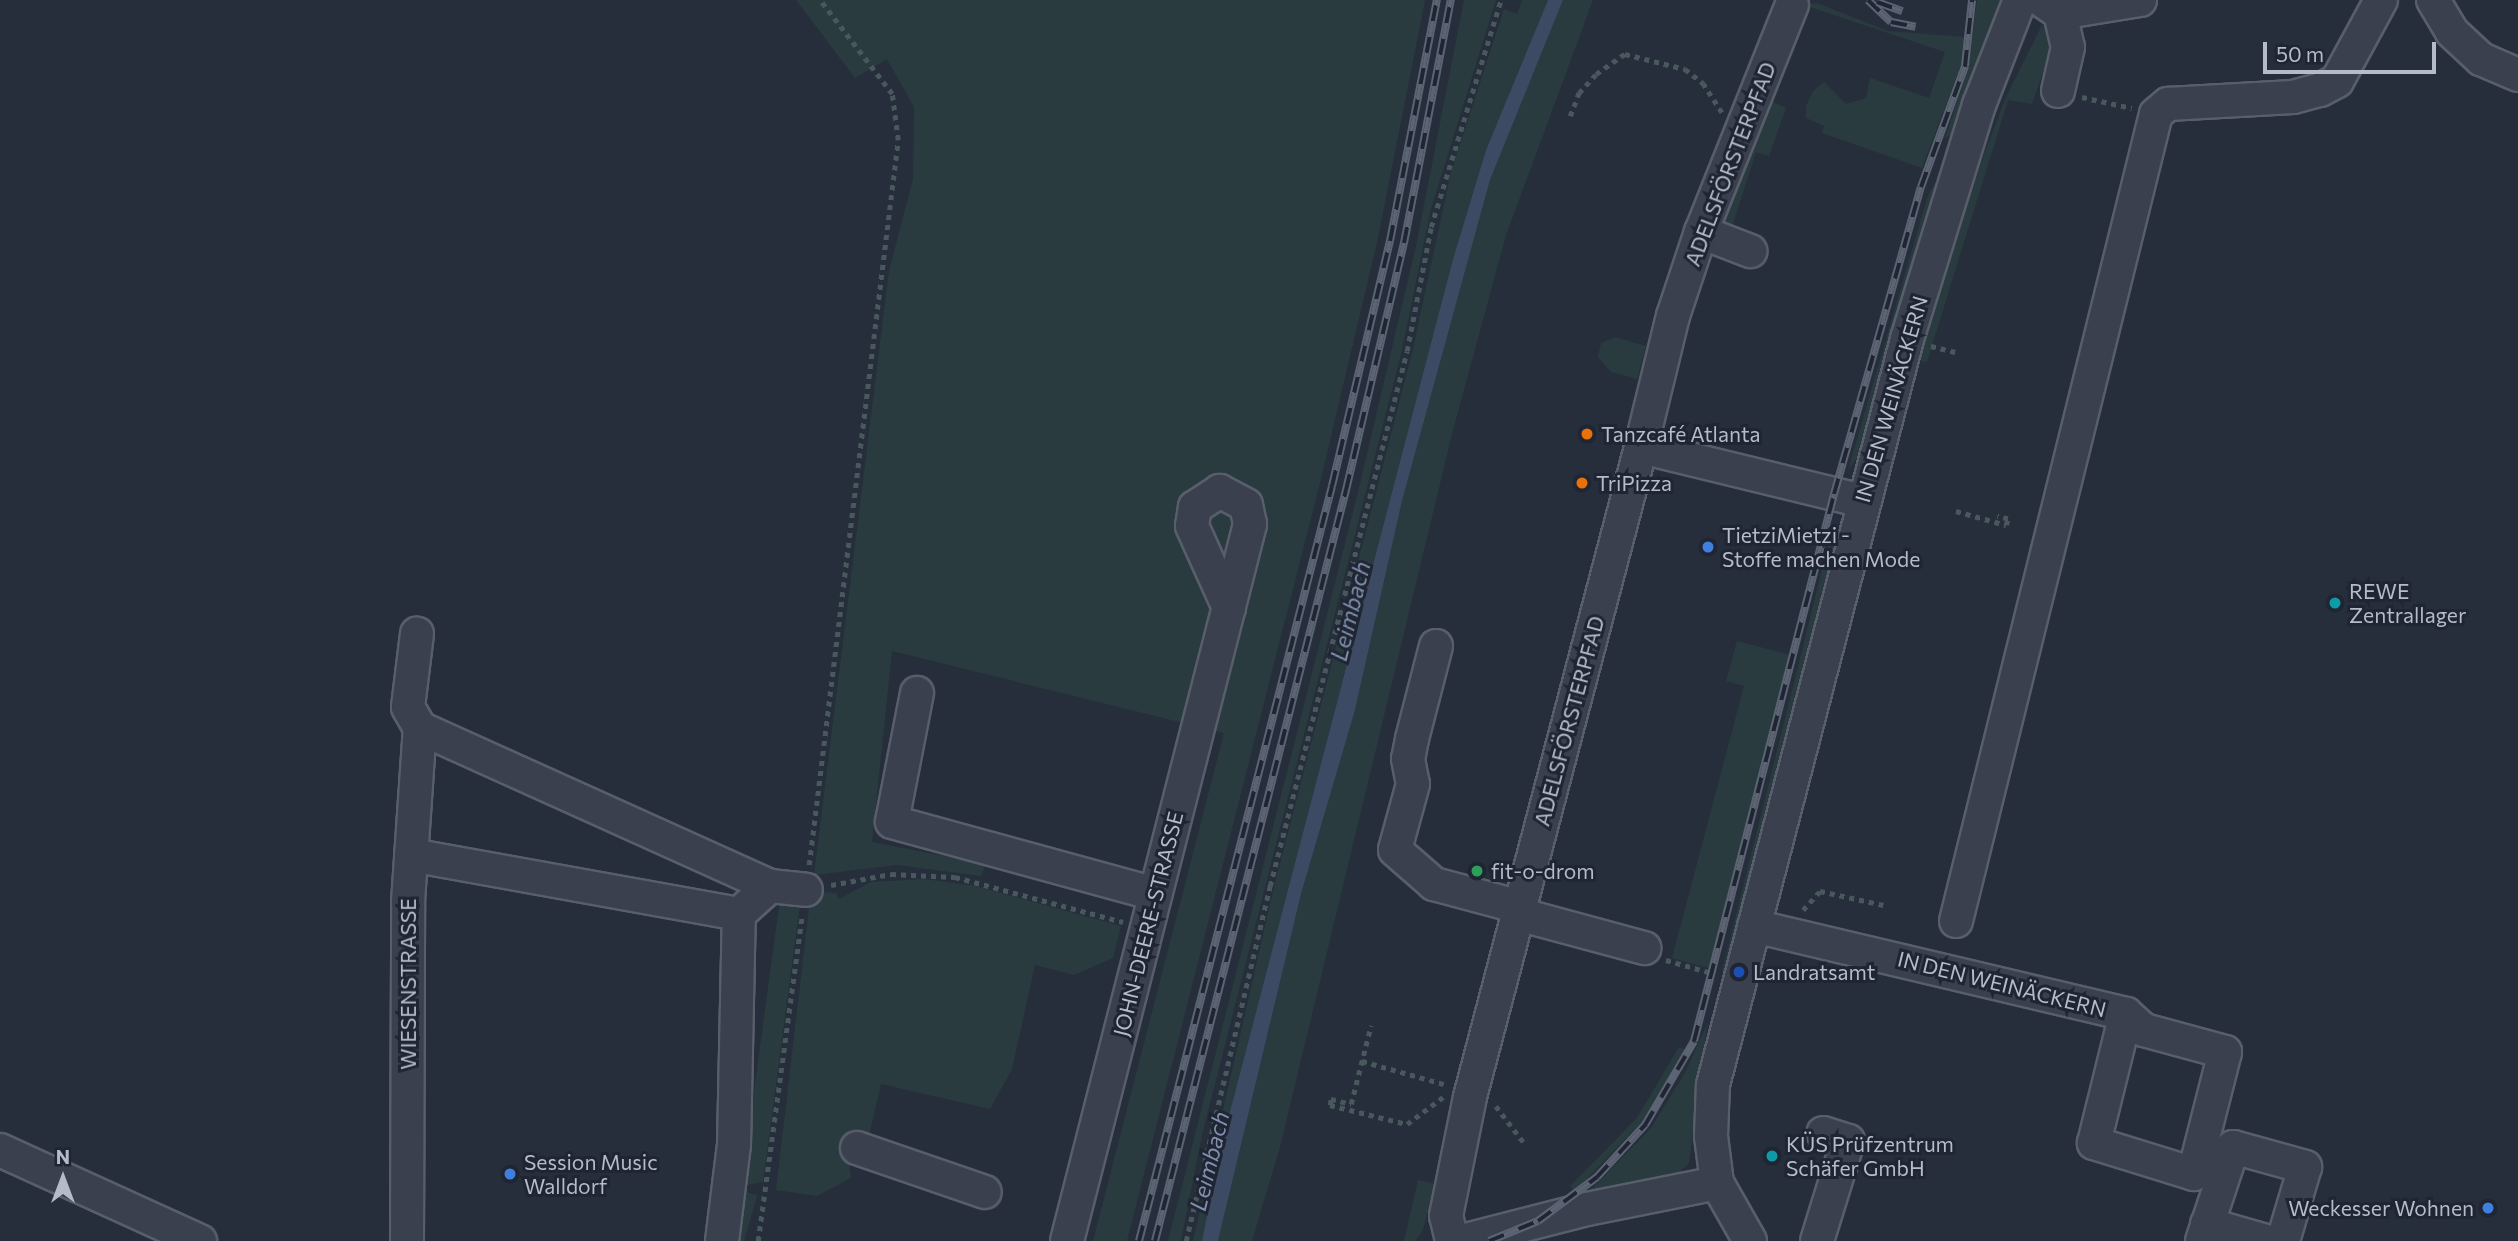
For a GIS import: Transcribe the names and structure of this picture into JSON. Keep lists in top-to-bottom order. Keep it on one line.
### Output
{"streets":{"street":["ADELSFÖRSTERPFAD","IN DEN WEINÄCKERN","JOHN-DEERE-STRASSE","WIESENSTRASSE"]},"water":["Leimbach"],"places":["Tanzcafé Atlanta","TriPizza","TietziMietzi - Stoffe machen Mode","REWE Zentrallager","fit-o-drom","Landratsamt","KÜS Prüfzentrum Schäfer GmbH","Session Music Walldorf","Weckesser Wohnen"],"scale_bar":"50 m","north":"top"}
